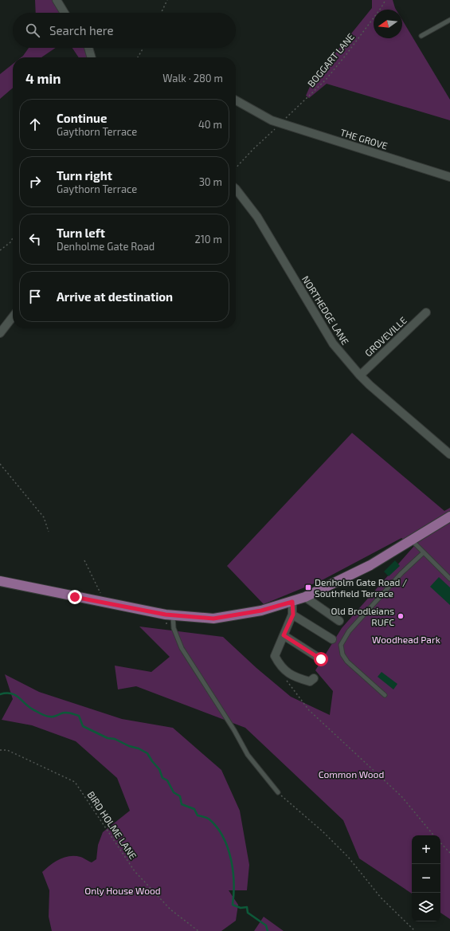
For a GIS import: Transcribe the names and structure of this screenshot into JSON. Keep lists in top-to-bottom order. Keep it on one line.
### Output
{"streets":{"street":["THE GROVE","NORTHEDGE LANE","GROVEVILLE"],"path":["BOGGART LANE","BIRD HOLME LANE"]},"crossings":[["BOGGART LANE","THE GROVE"],["NORTHEDGE LANE","GROVEVILLE"]],"parks":["Woodhead Park","Common Wood","Only House Wood"],"places":{"transit":["Denholm Gate Road / Southfield Terrace"],"other":["Old Brodleians RUFC"]},"north":"left","page":{"search":"Search here","heading":["4 min","Walk · 280 m"],"list":[["Continue","Gaythorn Terrace","40 m"],["Turn right","Gaythorn Terrace","30 m"],["Turn left","Denholme Gate Road","210 m"],"Arrive at destination"],"map_buttons":["+","−"]}}
